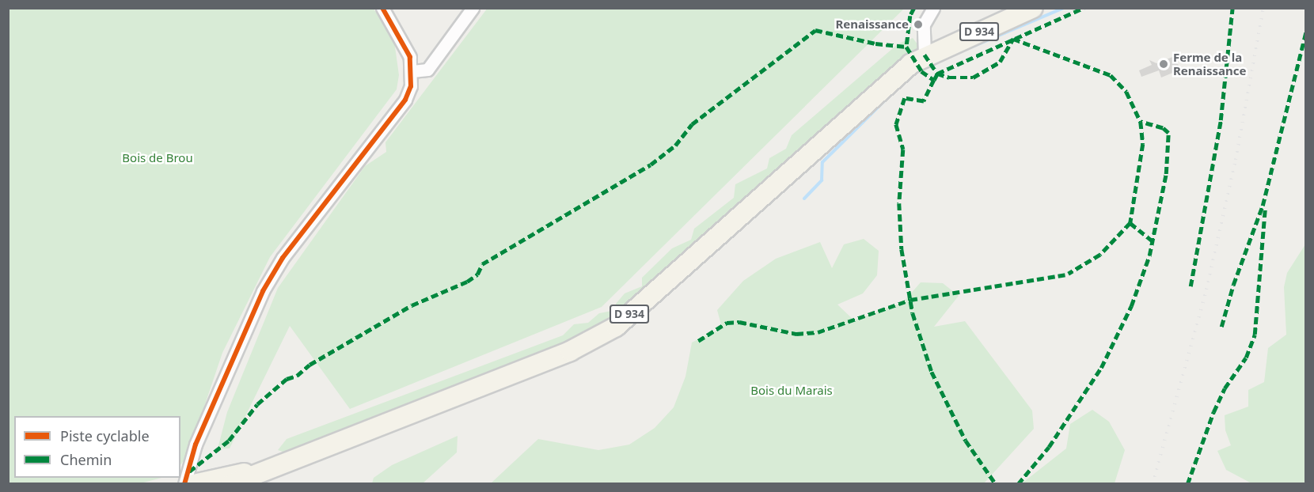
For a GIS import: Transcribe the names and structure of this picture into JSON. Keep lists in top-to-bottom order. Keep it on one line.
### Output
{"streets":{"main road":["D 934"]},"parks":["Bois de Brou","Bois du Marais"],"places":["Renaissance","Ferme de la Renaissance"],"legend":["Piste cyclable","Chemin"]}
